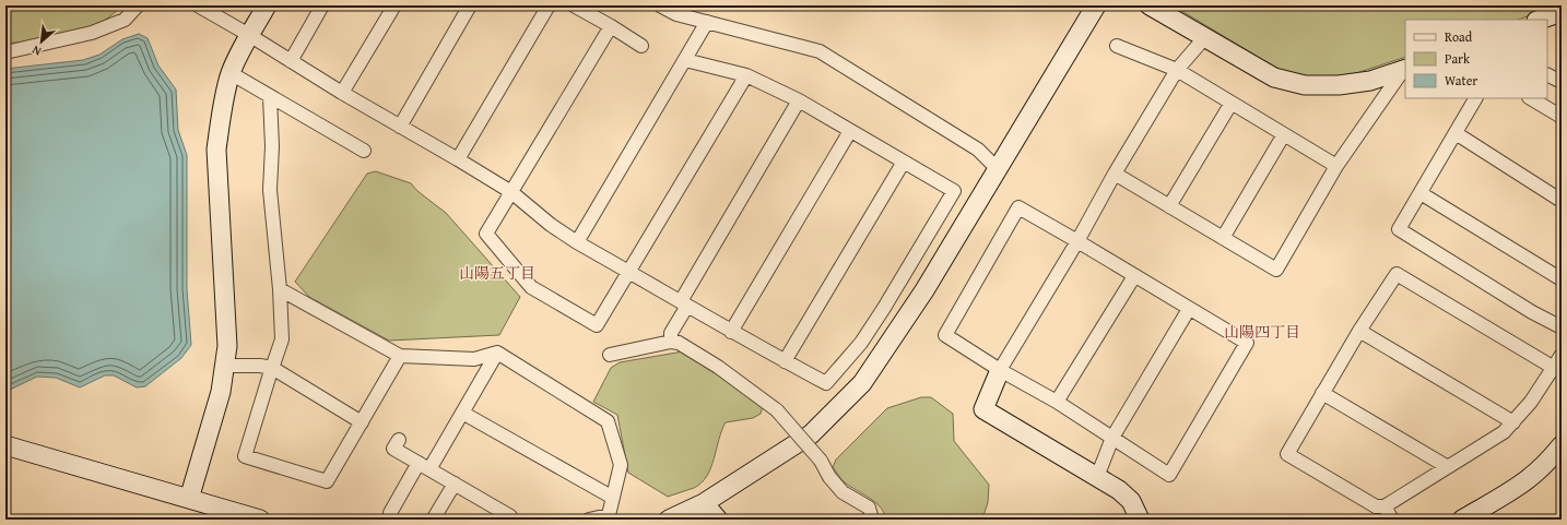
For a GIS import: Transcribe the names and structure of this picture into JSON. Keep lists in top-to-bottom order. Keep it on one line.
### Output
{"districts":["山陽五丁目","山陽四丁目"],"legend":["Road","Park","Water"],"north":"bottom left"}
